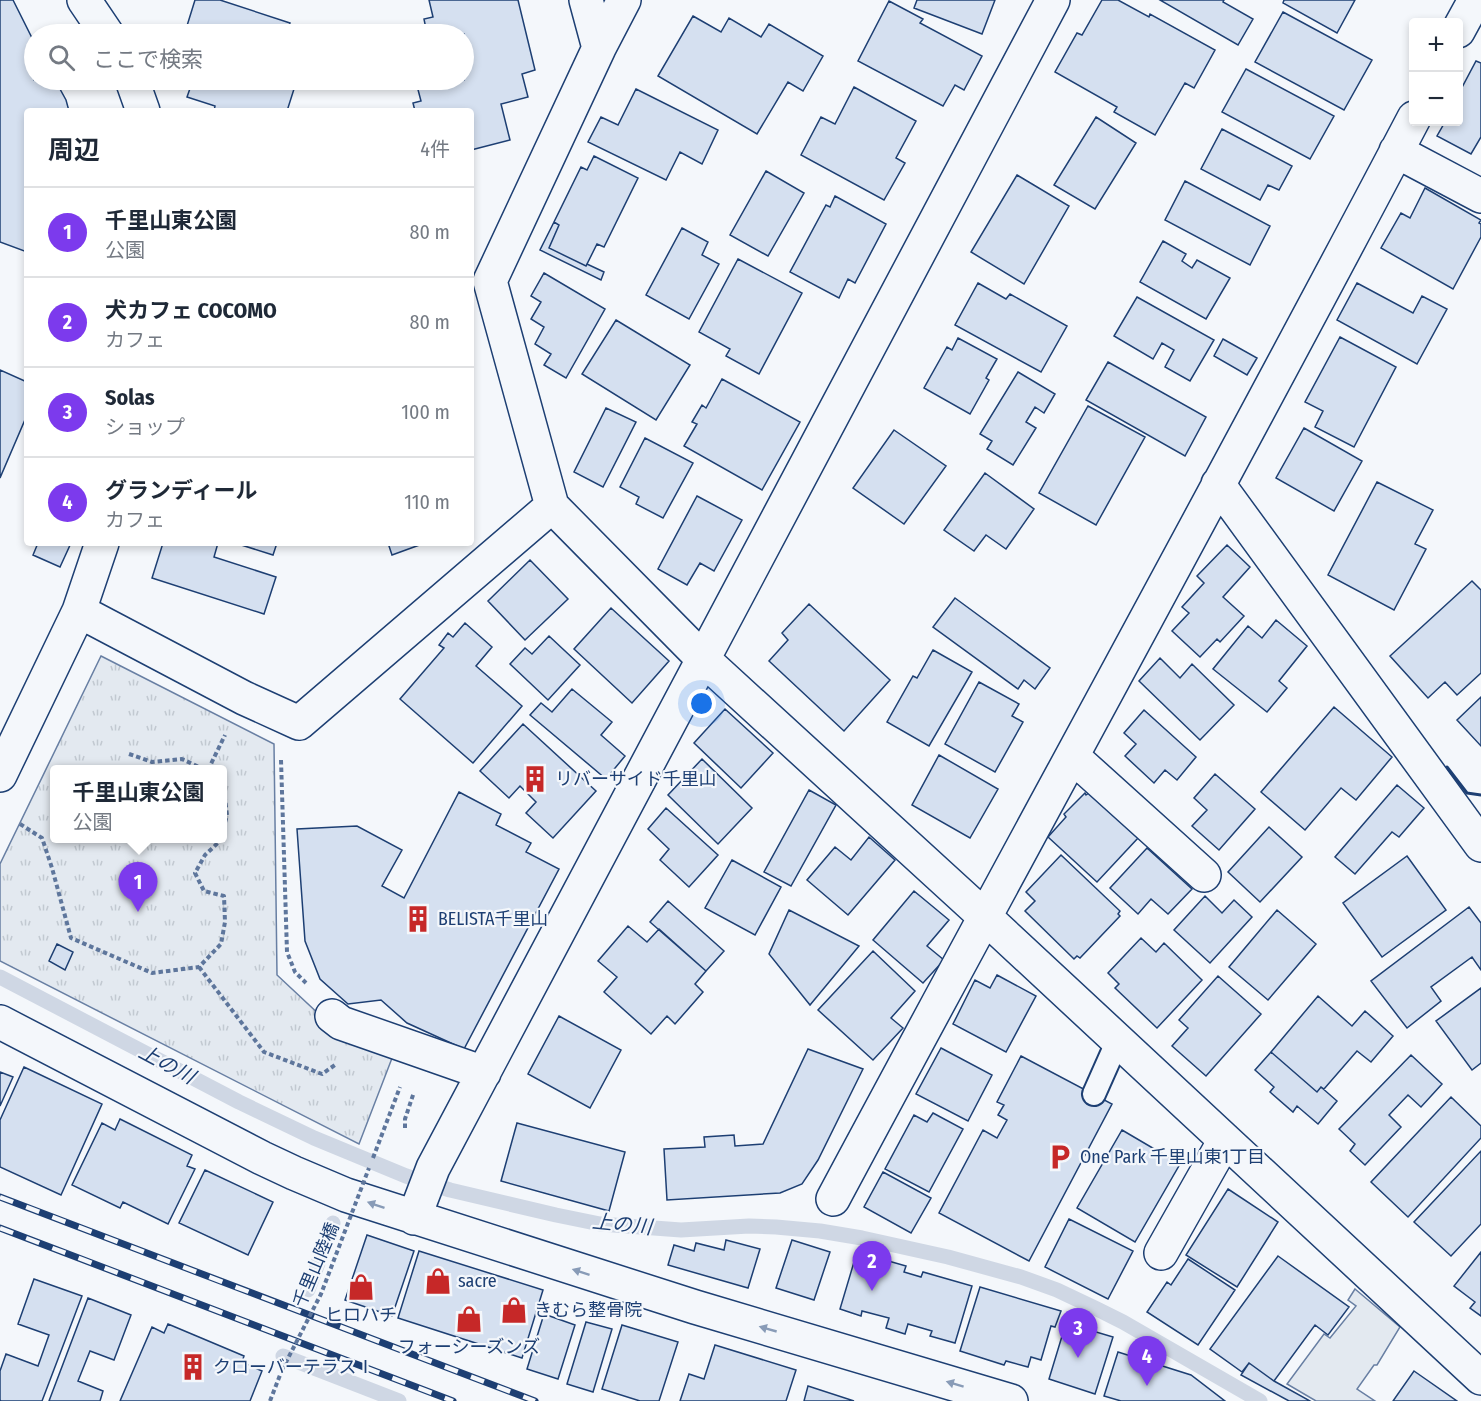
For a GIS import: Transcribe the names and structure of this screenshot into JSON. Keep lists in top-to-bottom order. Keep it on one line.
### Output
{"streets":{"path":["千里山陸橋"]},"water":["上の川"],"places":{"building":["リバーサイド千里山","BELISTA千里山","クローバーテラスⅠ"],"parking":["One Park 千里山東1丁目"],"shop":["sacre","ヒロハチ","きむら整骨院","フォーシーズンズ"]},"page":{"map_buttons":["+","−"],"search":"ここで検索","heading":["周辺","4件"],"list":[{"mark":"1","name":"千里山東公園","note":"公園","value":"80 m"},{"mark":"2","name":"犬カフェ COCOMO","note":"カフェ","value":"80 m"},{"mark":"3","name":"Solas","note":"ショップ","value":"100 m"},{"mark":"4","name":"グランディール","note":"カフェ","value":"110 m"}],"popup":["千里山東公園","公園"],"pins":["1","2","3","4"]}}
